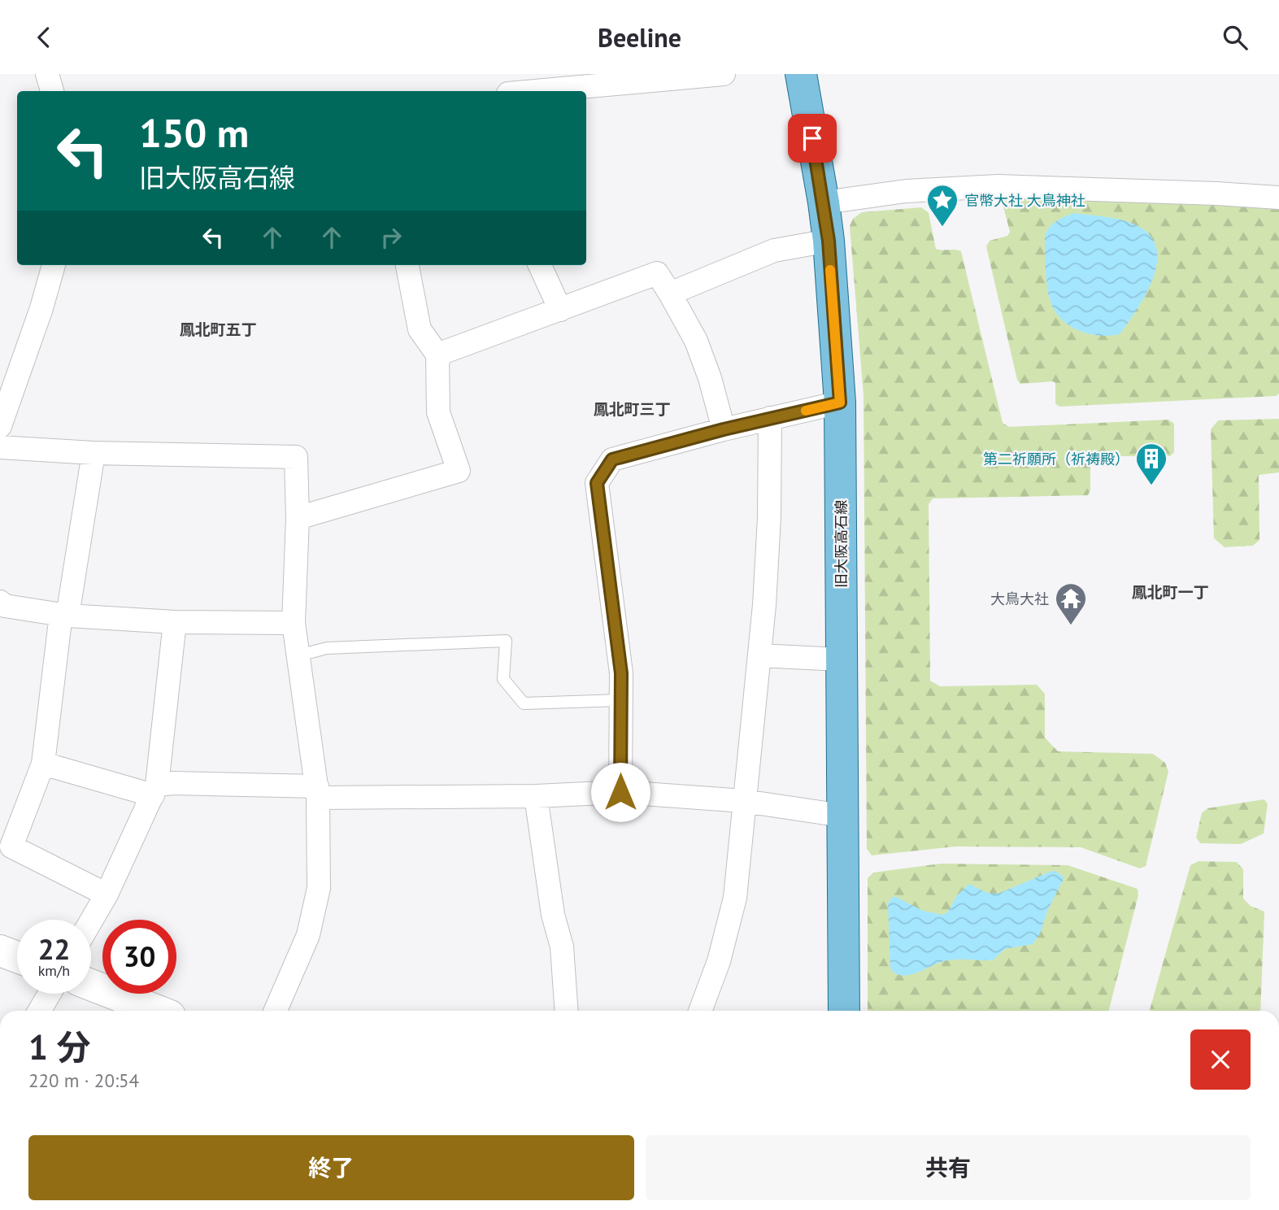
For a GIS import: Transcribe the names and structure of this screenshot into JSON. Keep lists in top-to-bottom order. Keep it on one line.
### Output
{"streets":{"main road":["旧大阪高石線"]},"districts":["鳳北町五丁","鳳北町三丁","鳳北町一丁"],"places":{"place":["官幣大社 大鳥神社"],"building":["第二祈願所（祈祷殿）"],"temple":["大鳥大社"]},"page":{"header":"Beeline","turn":["150 m","旧大阪高石線"],"speed":"22 km/h","limit":"30","heading":["1 分","220 m · 20:54"],"buttons":["終了","共有"]}}
